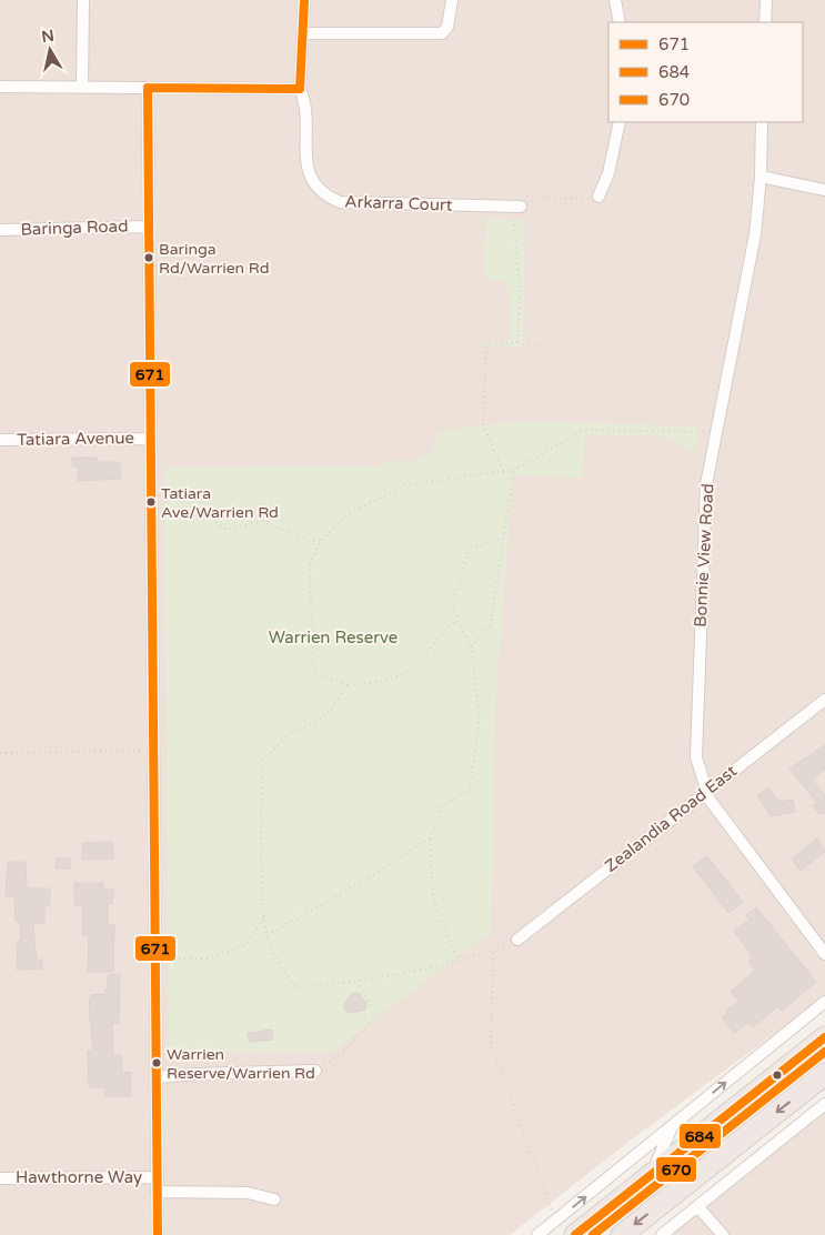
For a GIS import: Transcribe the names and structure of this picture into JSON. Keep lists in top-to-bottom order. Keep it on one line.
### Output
{"streets":{"street":["Arkarra Court","Baringa Road","Tatiara Avenue","Bonnie View Road","Zealandia Road East","Hawthorne Way"]},"crossings":[["Bonnie View Road","Zealandia Road East"]],"parks":["Warrien Reserve"],"places":["Baringa Rd/Warrien Rd","Tatiara Ave/Warrien Rd","Warrien Reserve/Warrien Rd"],"lines":["transit line 671","transit line 684","transit line 670"],"legend":["671","684","670"],"north":"top"}
